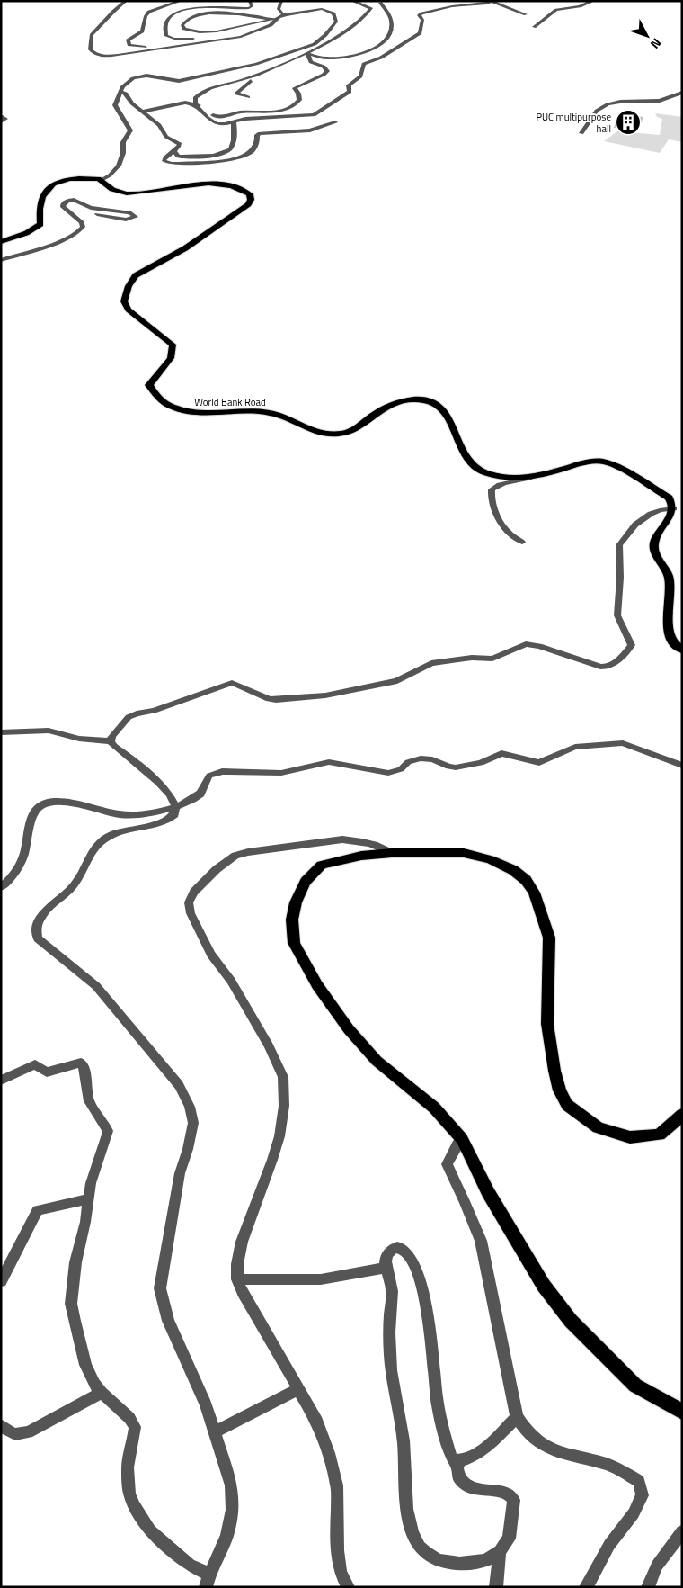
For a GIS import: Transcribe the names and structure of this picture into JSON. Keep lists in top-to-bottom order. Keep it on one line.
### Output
{"streets":{"main road":["World Bank Road"]},"places":{"building":["PUC multipurpose hall"]},"north":"bottom right"}
